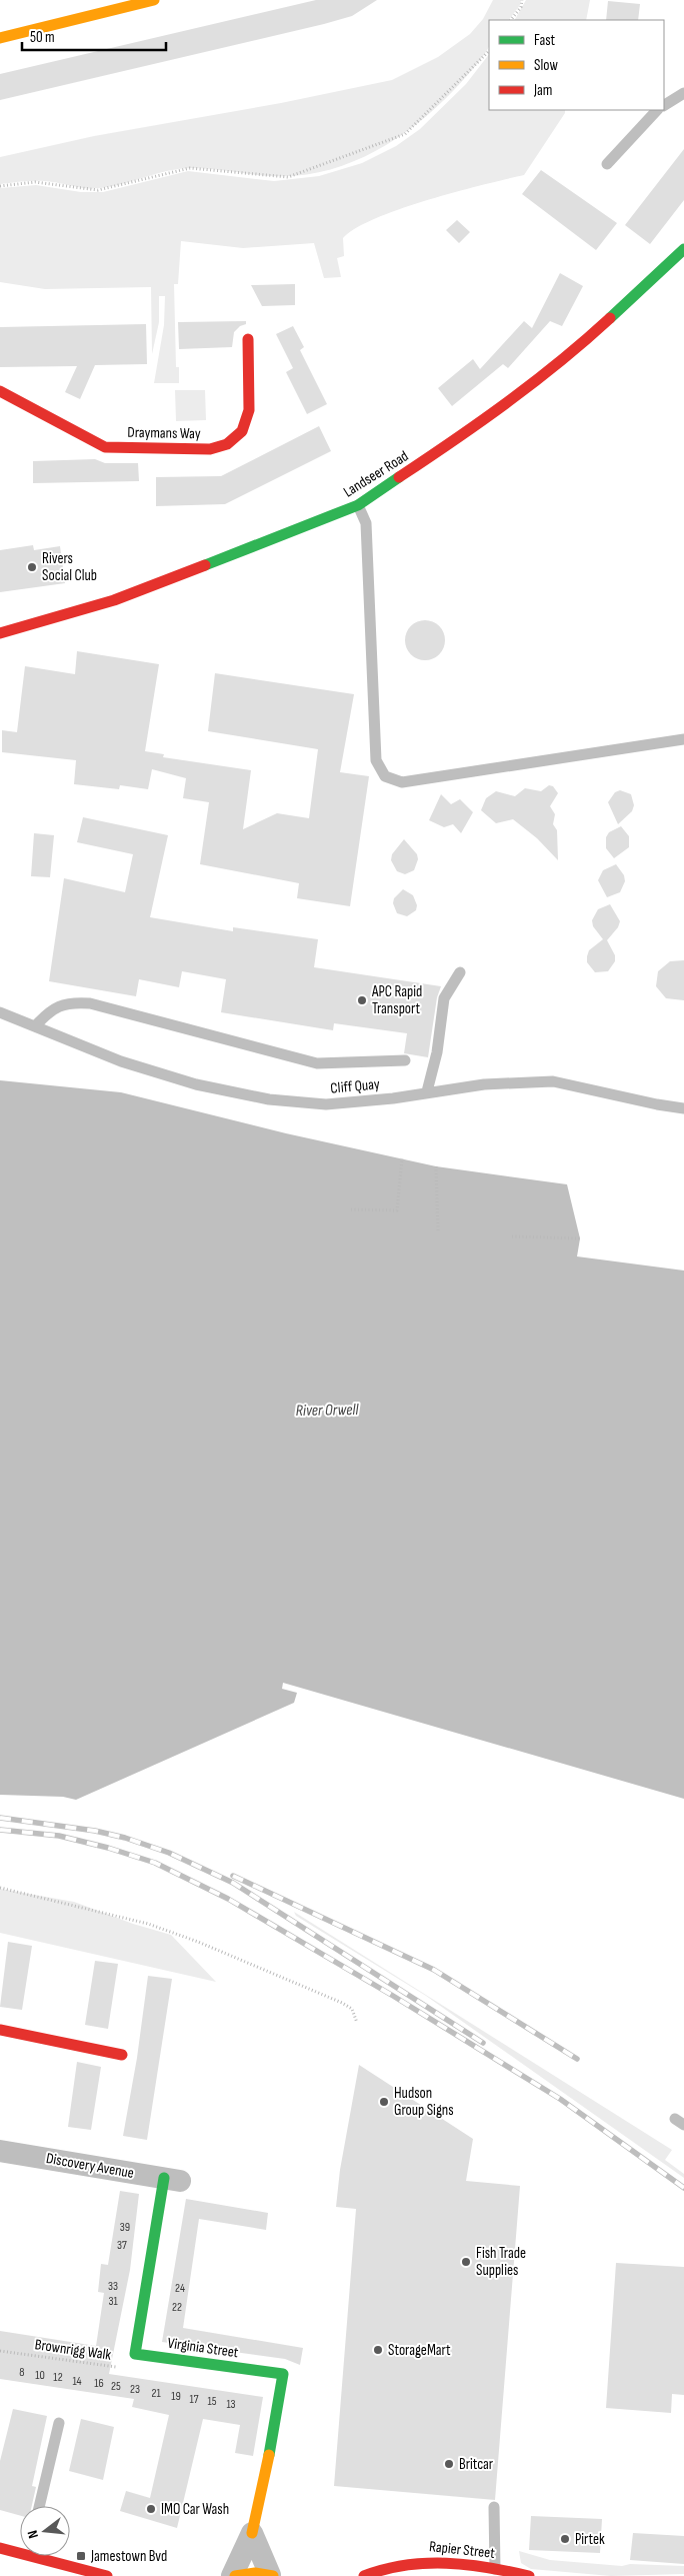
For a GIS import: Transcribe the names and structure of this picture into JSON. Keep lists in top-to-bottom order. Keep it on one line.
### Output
{"streets":{"street":["Draymans Way","Landseer Road","Discovery Avenue","Virginia Street","Rapier Street"],"lane":["Cliff Quay"],"path":["Brownrigg Walk"]},"crossings":[["Virginia Street","Brownrigg Walk"]],"water":["River Orwell"],"places":{"other":["Rivers Social Club","APC Rapid Transport","Hudson Group Signs","Fish Trade Supplies","StorageMart","Britcar","IMO Car Wash","Pirtek"],"transit":["Jamestown Bvd"]},"house_numbers":["39","37","33","24","31","22","8","10","12","14","16","25","23","21","19","17","15","13"],"legend":["Fast","Slow","Jam"],"scale_bar":"50 m","north":"left"}
